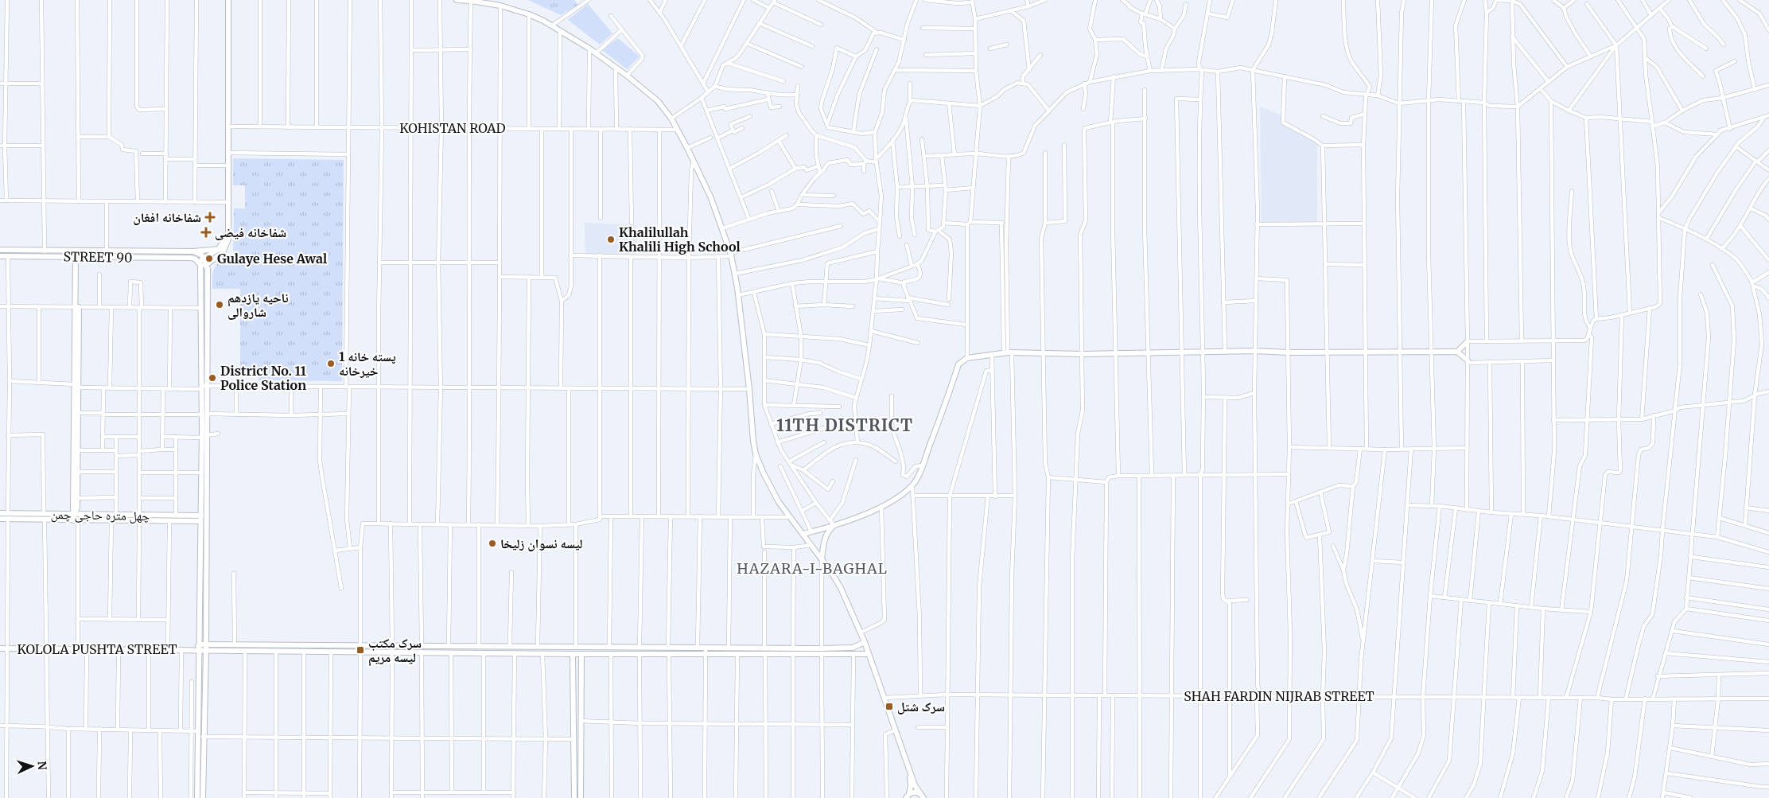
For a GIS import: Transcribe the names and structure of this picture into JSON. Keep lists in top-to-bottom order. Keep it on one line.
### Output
{"streets":{"main road":["STREET 90","چهل متره حاجی چمن","KOLOLA PUSHTA STREET"],"street":["KOHISTAN ROAD","SHAH FARDIN NIJRAB STREET"]},"districts":["11TH DISTRICT","HAZARA-I-BAGHAL"],"places":{"health":["شفاخانه افغان","شفاخانه فیضی"],"other":["Khalilullah Khalili High School","Gulaye Hese Awal","ناحیه یازدهم شاروالی","1 پسته خانه خیرخانه","District No. 11 Police Station","لیسه نسوان زلیخا"],"transit":["سرک مکتب لیسه مریم","سرک شتل"]},"north":"right"}
